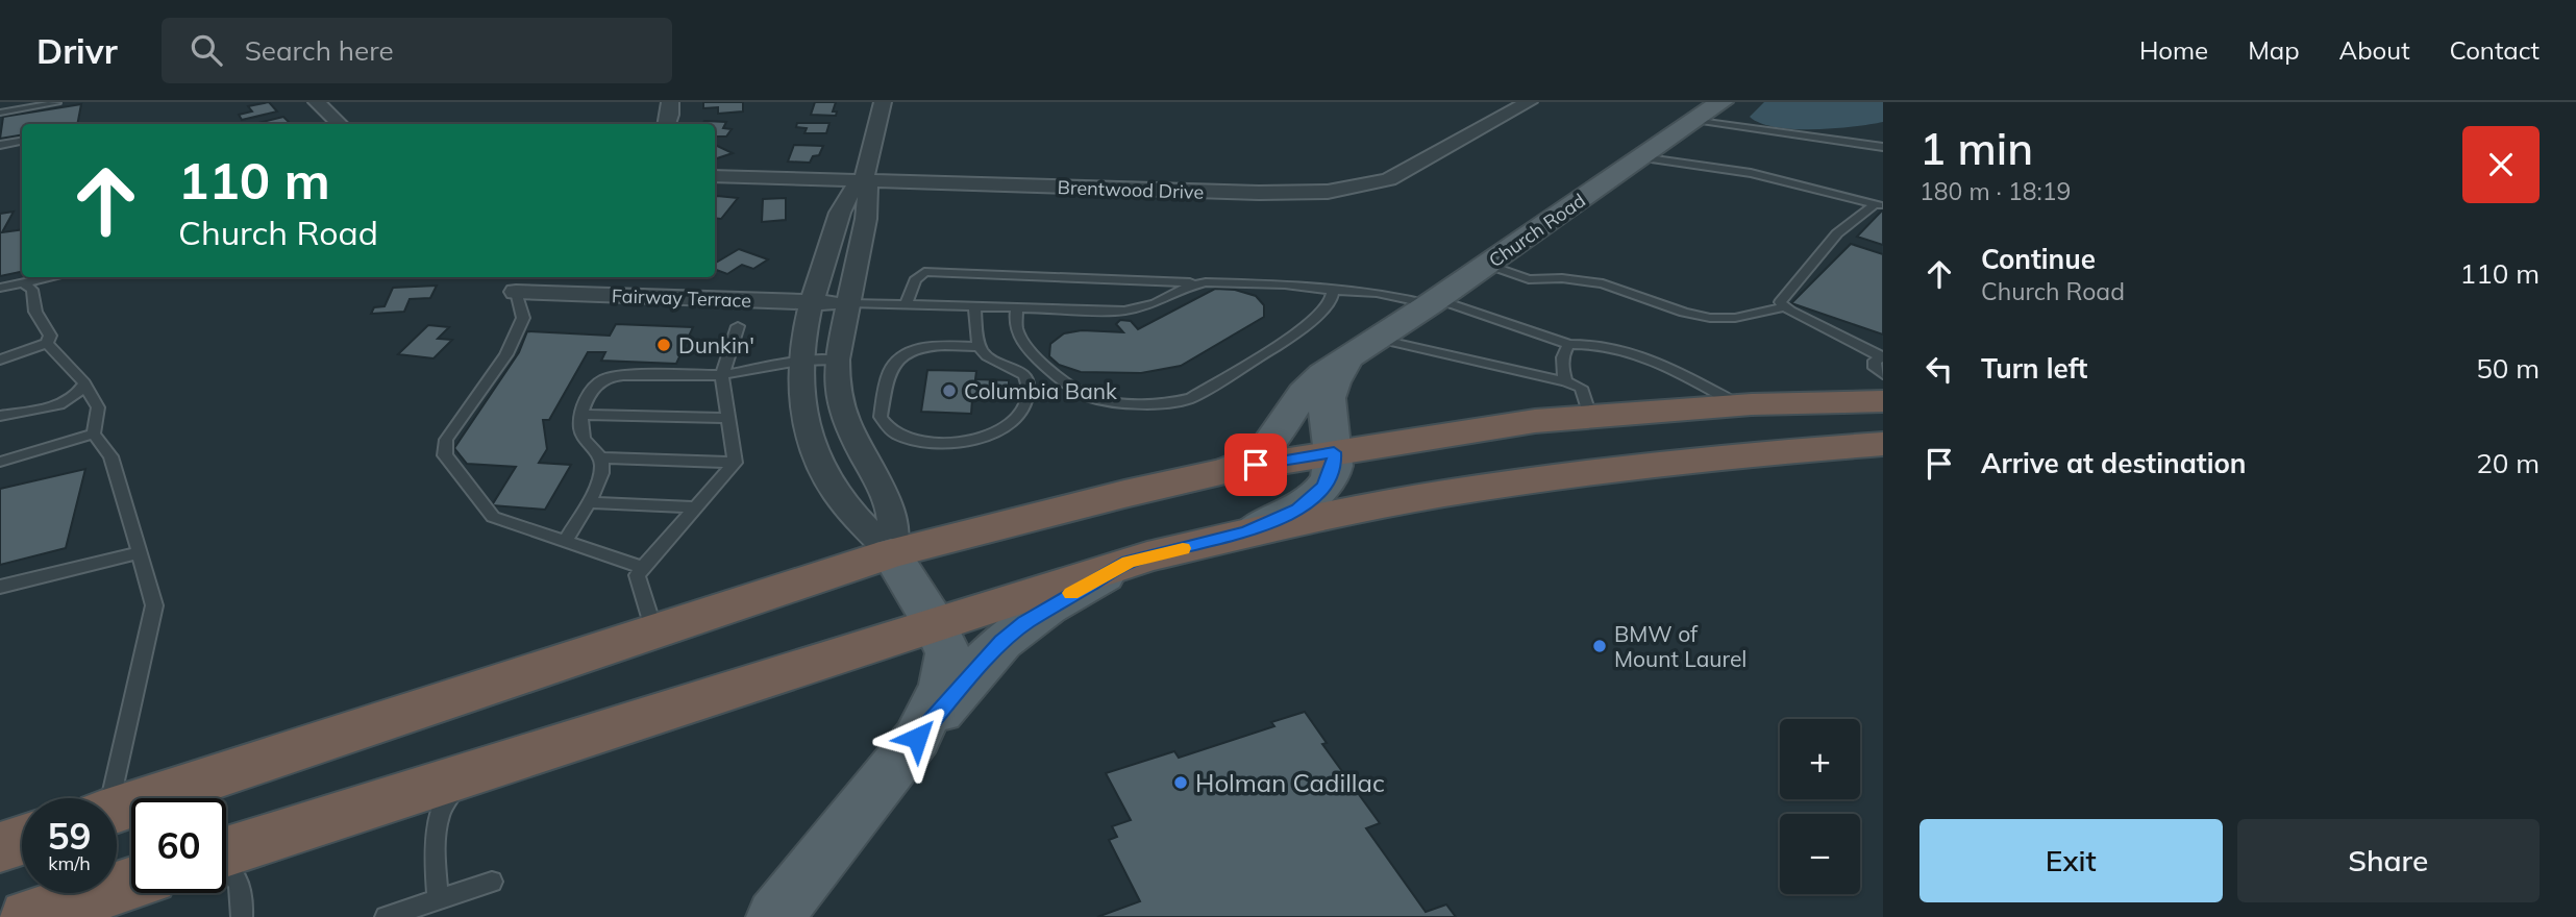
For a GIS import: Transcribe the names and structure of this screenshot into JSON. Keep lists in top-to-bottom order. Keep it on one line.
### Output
{"streets":{"main road":["Church Road"],"street":["Brentwood Drive","Fairway Terrace"]},"places":["Dunkin'","Columbia Bank","BMW of Mount Laurel","Holman Cadillac"],"page":{"header":"Drivr","search":"Search here","nav":["Home","Map","About","Contact"],"heading":["1 min","180 m · 18:19"],"turn":["110 m","Church Road"],"list":[{"name":"Continue","note":"Church Road","value":"110 m"},{"name":"Turn left","value":"50 m"},{"name":"Arrive at destination","value":"20 m"}],"map_buttons":["+","−"],"speed":"59 km/h","limit":"60","buttons":["Exit","Share"]}}
